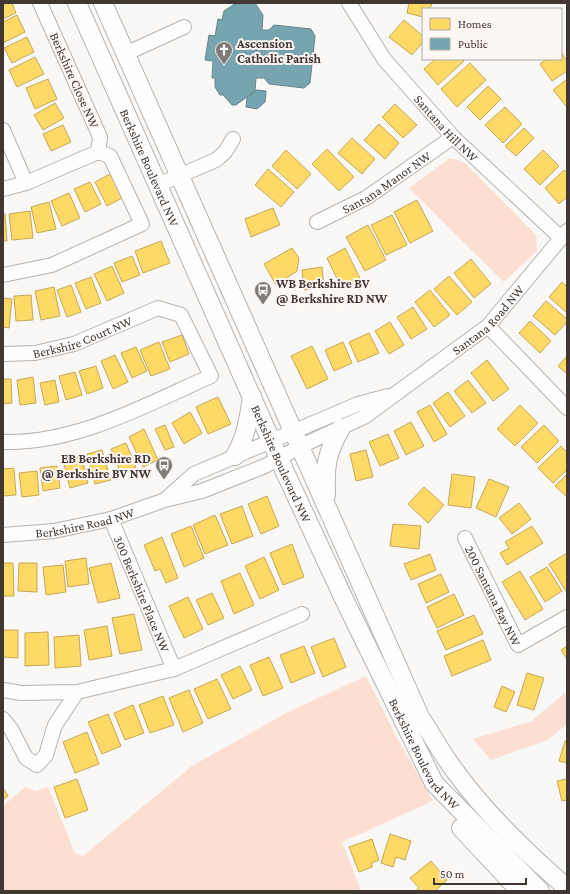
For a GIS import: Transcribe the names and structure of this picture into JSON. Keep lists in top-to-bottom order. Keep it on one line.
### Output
{"streets":{"main road":["Berkshire Boulevard NW"],"street":["Berkshire Close NW","Santana Hill NW","Santana Manor NW","Santana Road NW","Berkshire Court NW","Berkshire Road NW","200 Santana Bay NW","300 Berkshire Place NW"]},"crossings":[["Santana Hill NW","Santana Manor NW"],["Santana Hill NW","Santana Road NW"],["Berkshire Boulevard NW","Santana Road NW"],["Berkshire Boulevard NW","Berkshire Road NW"],["Santana Road NW","Berkshire Road NW"],["Berkshire Road NW","300 Berkshire Place NW"]],"places":{"church":["Ascension Catholic Parish"],"bus stop":["WB Berkshire BV @ Berkshire RD NW","EB Berkshire RD @ Berkshire BV NW"]},"legend":["Homes","Public"],"scale_bar":"50 m"}
